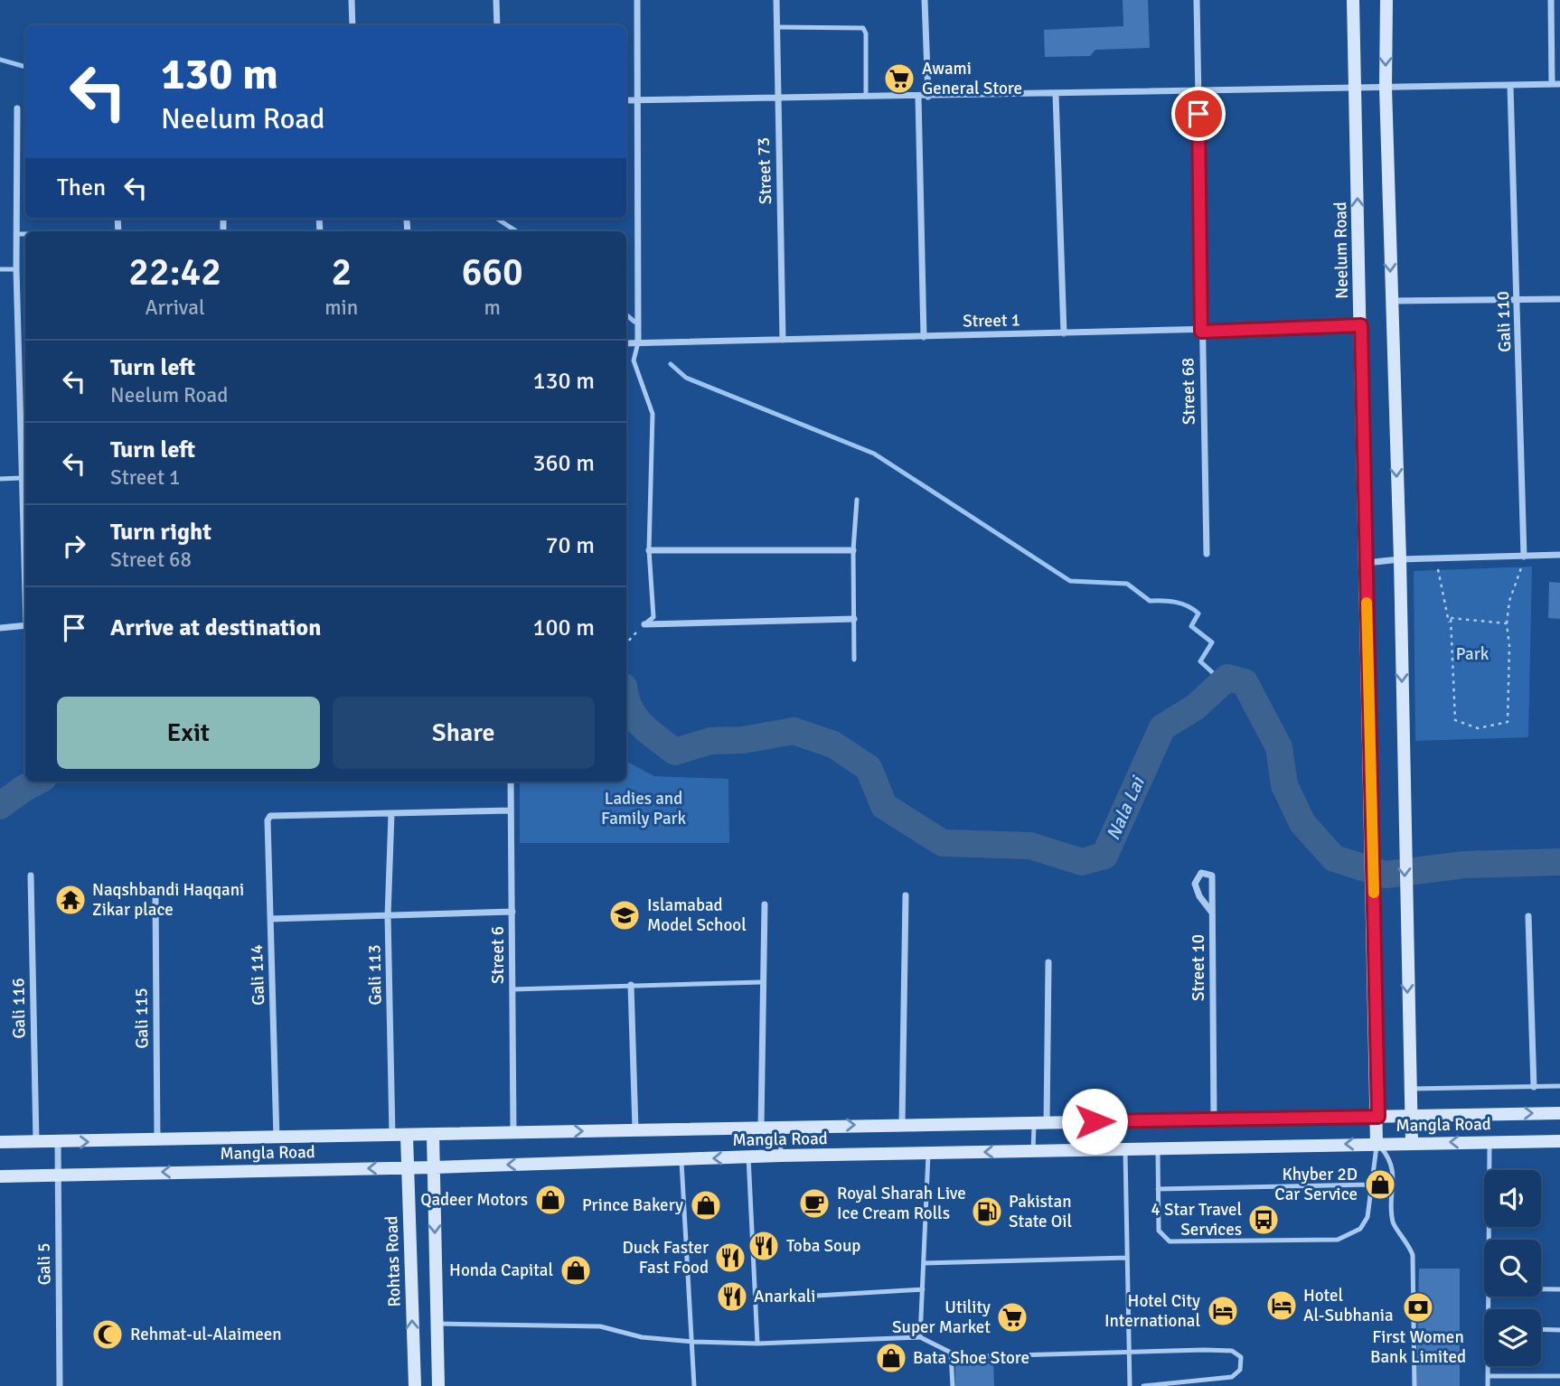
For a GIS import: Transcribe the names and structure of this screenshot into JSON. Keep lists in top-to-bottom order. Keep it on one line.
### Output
{"streets":{"main road":["Neelum Road","Mangla Road","Rohtas Road"],"street":["Street 73","Street 1","Gali 110","Street 68","Street 6","Street 10","Gali 114","Gali 113","Gali 116","Gali 115","Gali 5"]},"crossings":[["Street 73","Street 1"],["Neelum Road","Street 1"],["Neelum Road","Mangla Road"],["Street 1","Street 68"],["Street 6","Mangla Road"],["Street 10","Mangla Road"],["Gali 114","Gali 113"],["Gali 114","Mangla Road"],["Gali 113","Mangla Road"],["Gali 116","Mangla Road"],["Gali 115","Mangla Road"],["Mangla Road","Rohtas Road"],["Mangla Road","Gali 5"]],"water":["Nala Lai"],"parks":["Park","Ladies and Family Park"],"places":{"supermarket":["Awami General Store","Utility Super Market"],"temple":["Naqshbandi Haqqani Zikar place"],"school or university":["Islamabad Model School"],"shop":["Khyber 2D Car Service","Qadeer Motors","Prince Bakery","Honda Capital","Bata Shoe Store"],"cafe":["Royal Sharah Live Ice Cream Rolls"],"fuel station":["Pakistan State Oil"],"bus stop":["4 Star Travel Services"],"restaurant":["Toba Soup","Duck Faster Fast Food","Anarkali"],"hotel":["Hotel Al-Subhania","Hotel City International"],"bank":["First Women Bank Limited"],"mosque":["Rehmat-ul-Alaimeen"]},"page":{"turn":["130 m","Neelum Road"],"then":"Then","eta":["22:42","Arrival","2","min","660","m"],"list":[{"name":"Turn left","note":"Neelum Road","value":"130 m"},{"name":"Turn left","note":"Street 1","value":"360 m"},{"name":"Turn right","note":"Street 68","value":"70 m"},{"name":"Arrive at destination","value":"100 m"}],"buttons":["Exit","Share"]}}
